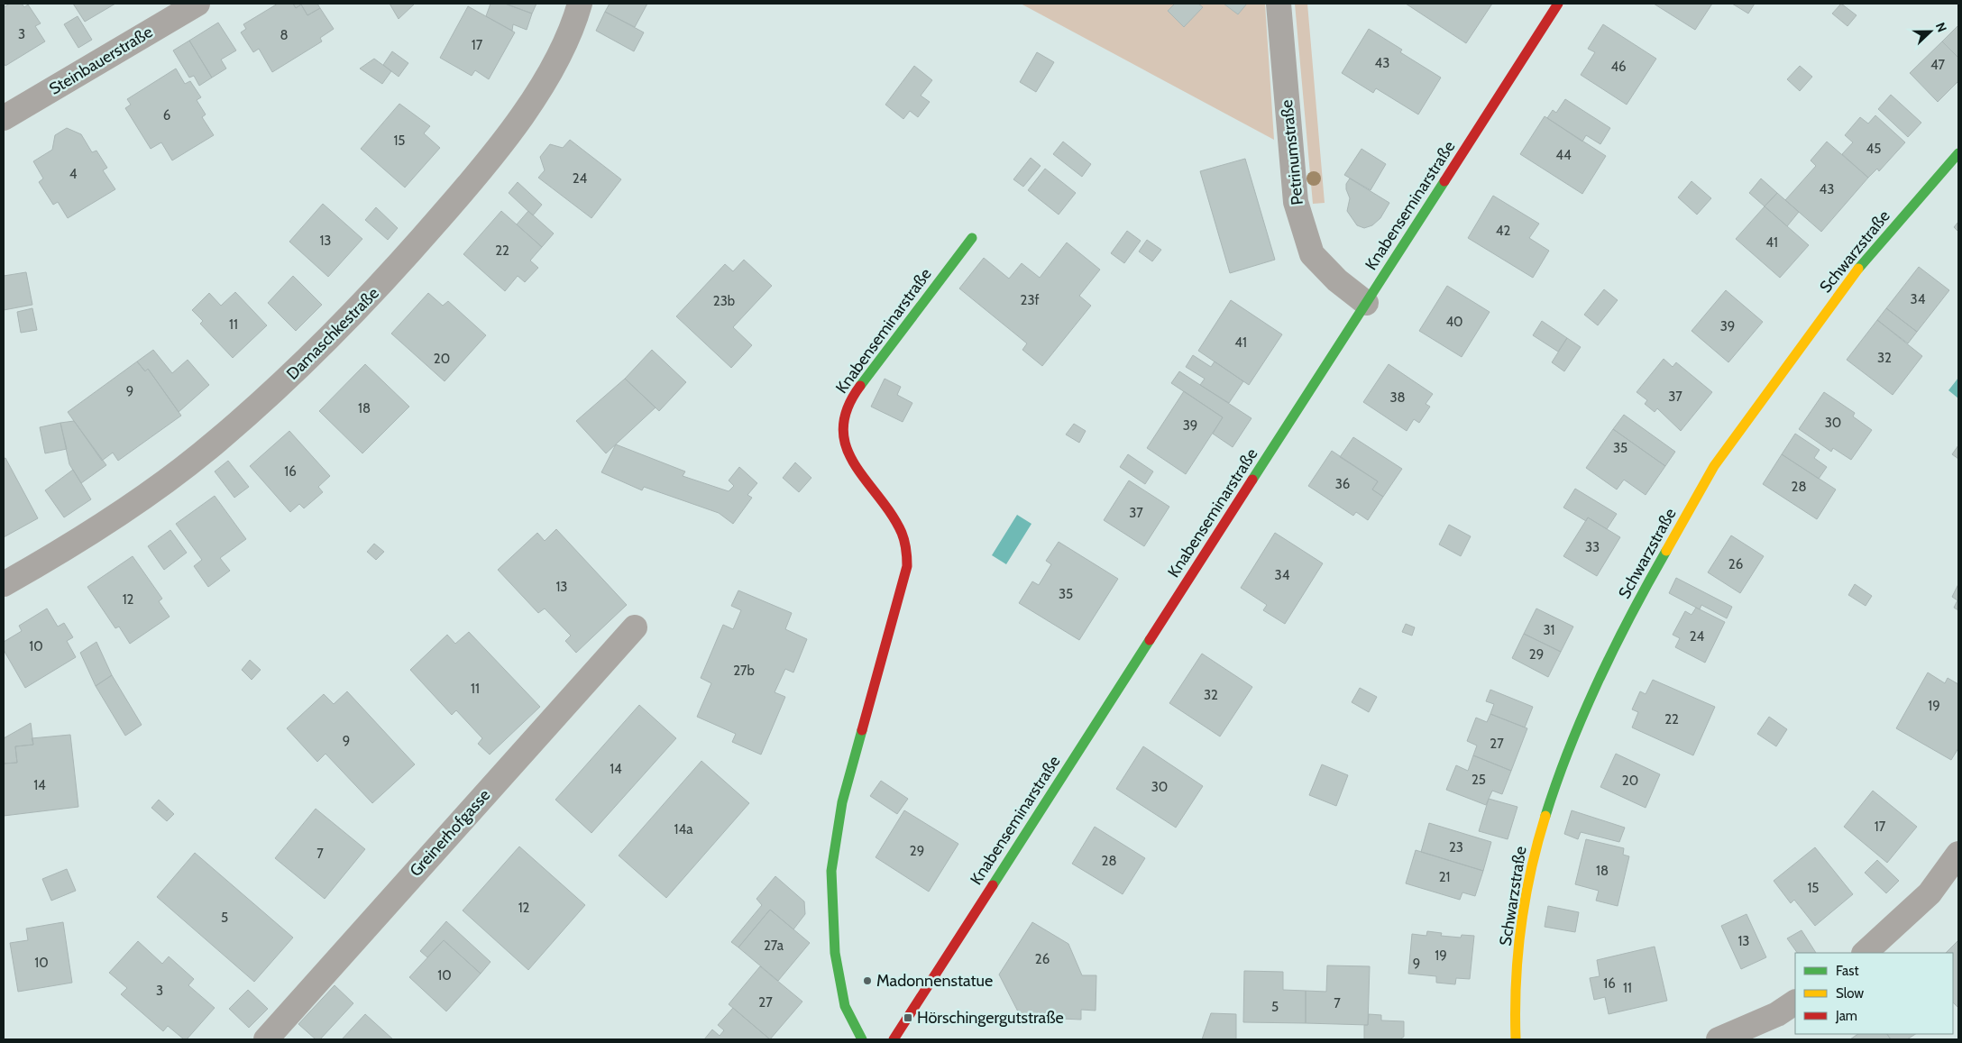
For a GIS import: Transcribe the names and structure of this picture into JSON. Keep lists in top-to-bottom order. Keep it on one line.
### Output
{"streets":{"street":["Steinbauerstraße","Petrinumstraße","Knabenseminarstraße","Schwarzstraße","Damaschkestraße","Greinerhofgasse"]},"crossings":[["Petrinumstraße","Knabenseminarstraße"]],"places":{"other":["Madonnenstatue"],"transit":["Hörschingergutstraße"]},"house_numbers":["3","8","17","43","47","46","6","15","45","44","4","24","43","42","13","41","22","34","23f","23b","40","11","39","41","32","20","9","37","38","18","30","39","35","16","36","28","37","33","26","34","13","35","12","31","24","10","29","27b","11","32","19","22","9","27","14","25","20","14","30","17","14a","23","29","7","28","18","21","15","12","5","13","27a","19","26","10","9","10","16","11","3","27","7","5"],"legend":["Fast","Slow","Jam"],"north":"right"}
